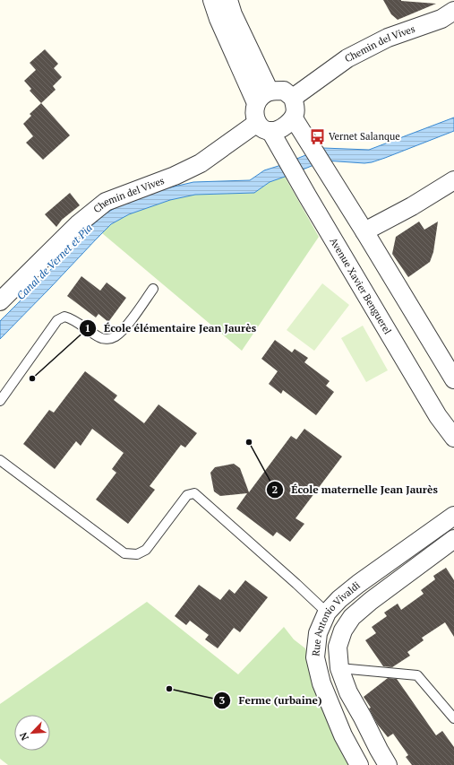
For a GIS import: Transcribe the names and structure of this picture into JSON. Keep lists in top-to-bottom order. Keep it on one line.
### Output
{"streets":{"street":["Chemin del Vives","Avenue Xavier Benguerel","Rue Antonio Vivaldi"]},"crossings":[["Chemin del Vives","Avenue Xavier Benguerel"]],"water":["Canal de Vernet et Pia"],"places":{"bus stop":["Vernet Salanque"],"other":["École élémentaire Jean Jaurès","École maternelle Jean Jaurès","Ferme (urbaine)"]},"north":"bottom left"}
